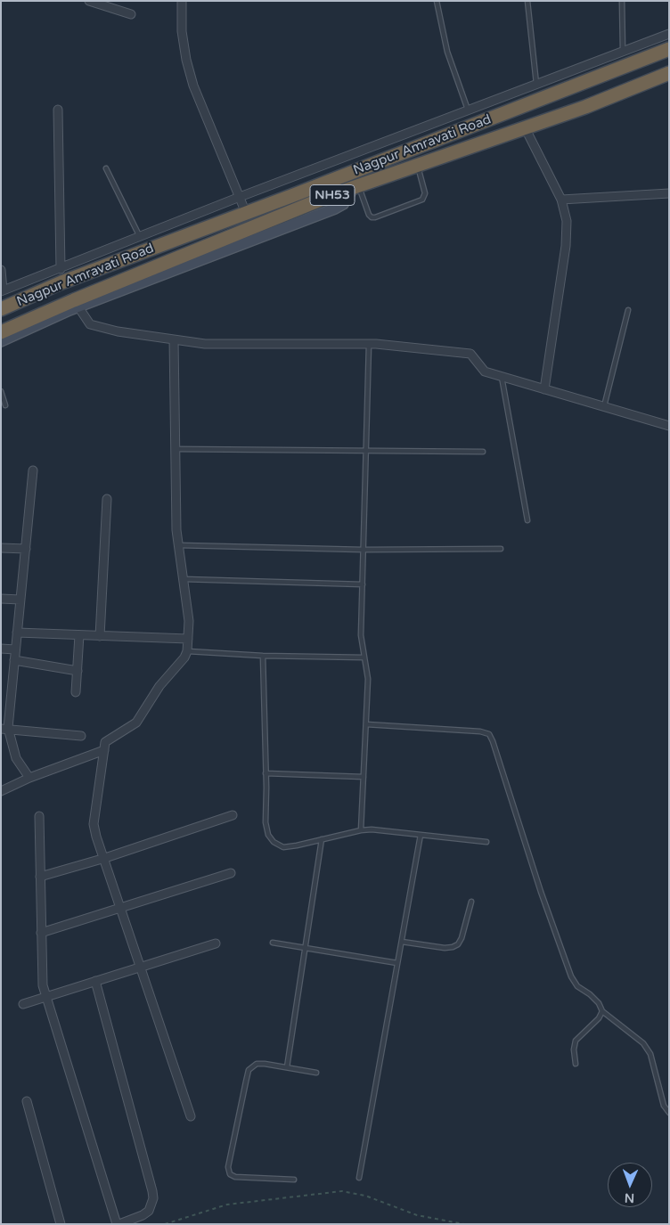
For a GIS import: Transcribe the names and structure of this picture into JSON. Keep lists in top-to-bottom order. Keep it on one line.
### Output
{"streets":{"highway":["Nagpur Amravati Road","NH53"]},"north":"bottom"}
